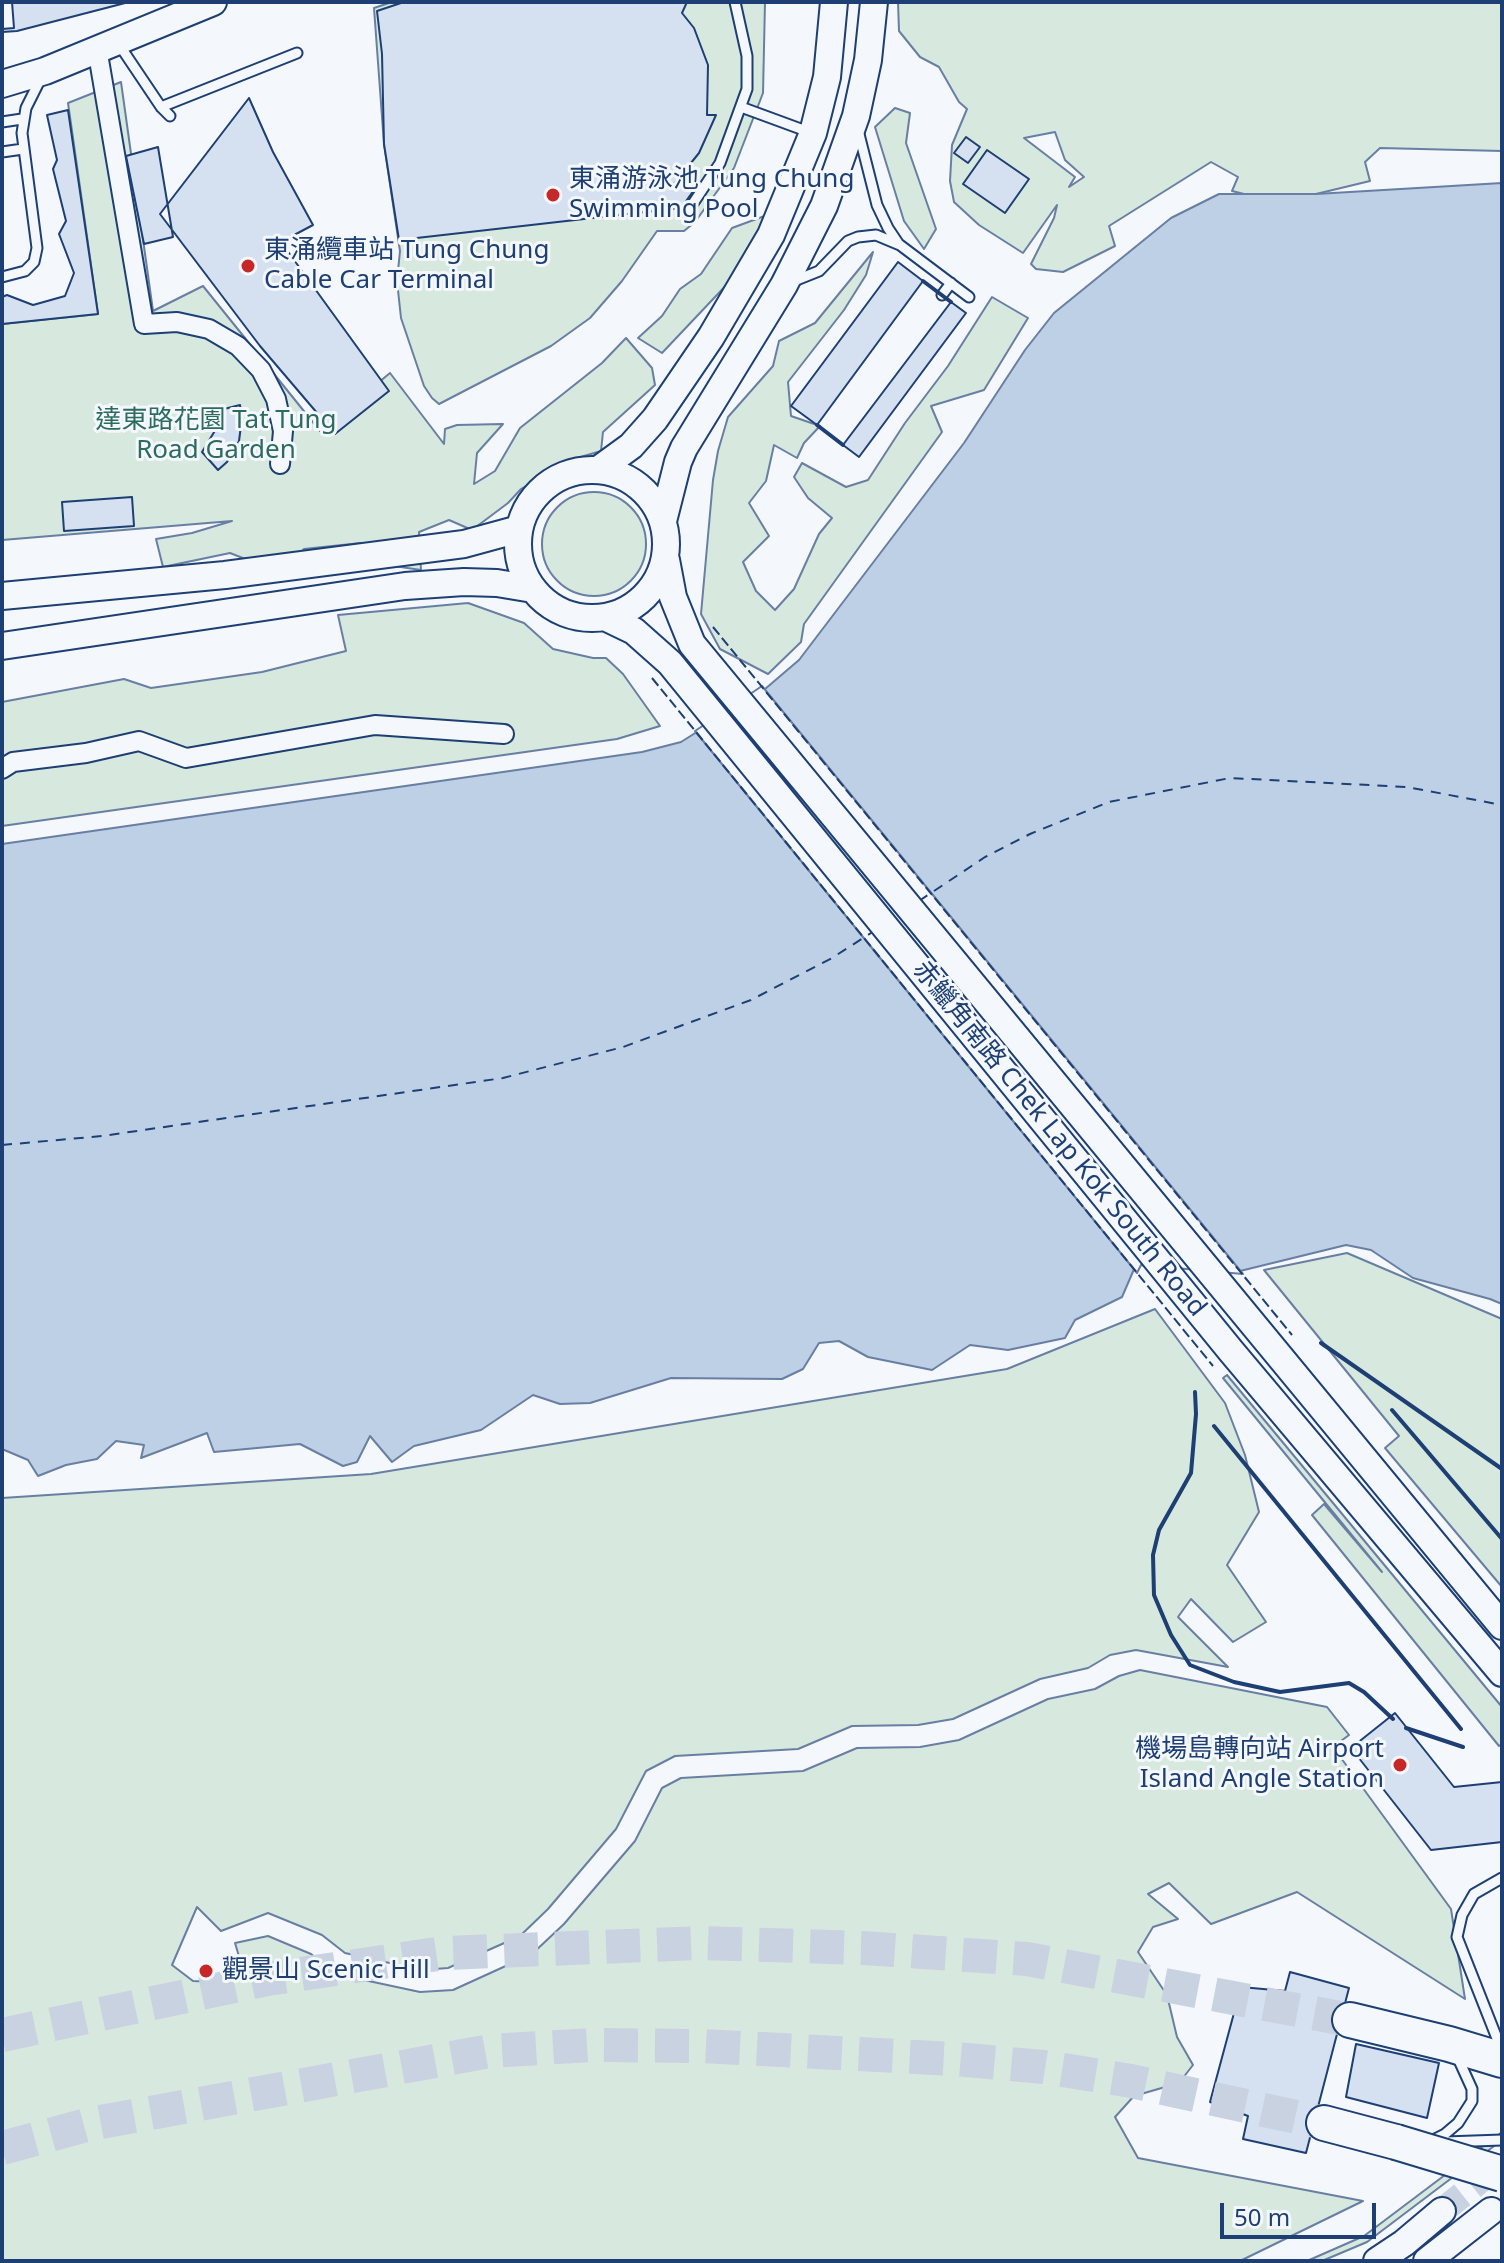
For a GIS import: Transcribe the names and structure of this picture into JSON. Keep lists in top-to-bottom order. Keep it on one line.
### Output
{"streets":{"main road":["赤鱲角南路 Chek Lap Kok South Road"]},"parks":["達東路花園 Tat Tung Road Garden"],"places":["東涌游泳池 Tung Chung Swimming Pool","東涌纜車站 Tung Chung Cable Car Terminal","機場島轉向站 Airport Island Angle Station","觀景山 Scenic Hill"],"scale_bar":"50 m"}
